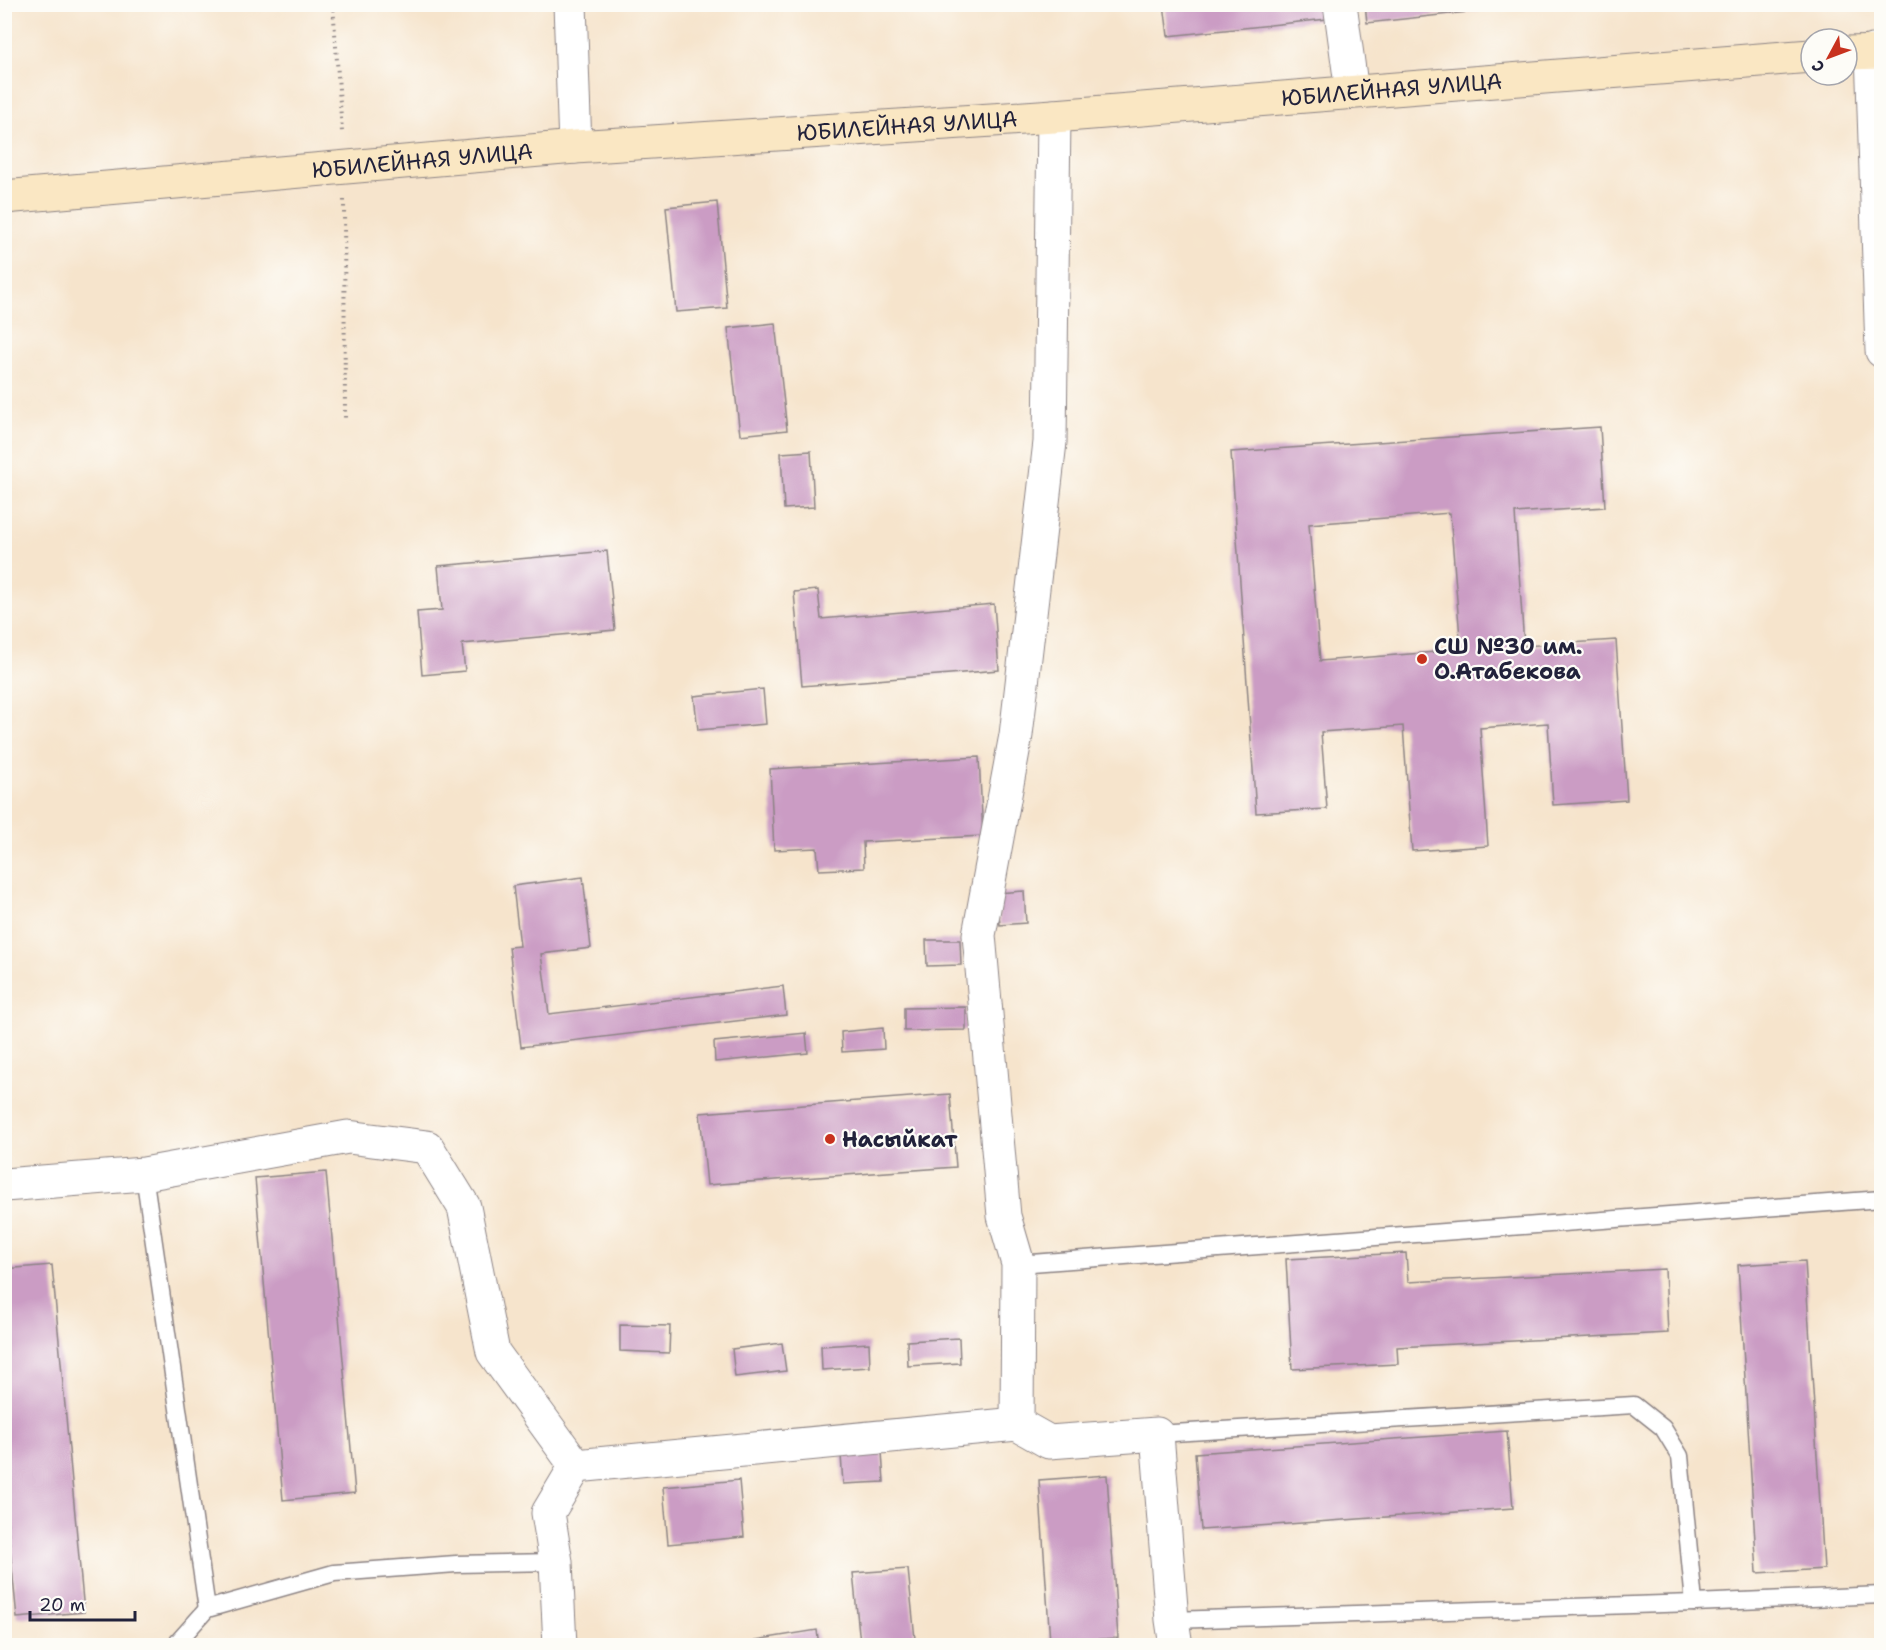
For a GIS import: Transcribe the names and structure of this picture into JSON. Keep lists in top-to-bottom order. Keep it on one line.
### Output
{"streets":{"main road":["ЮБИЛЕЙНАЯ УЛИЦА"]},"places":["СШ №30 им. О.Атабекова","Насыйкат"],"scale_bar":"20 m","north":"bottom left"}
